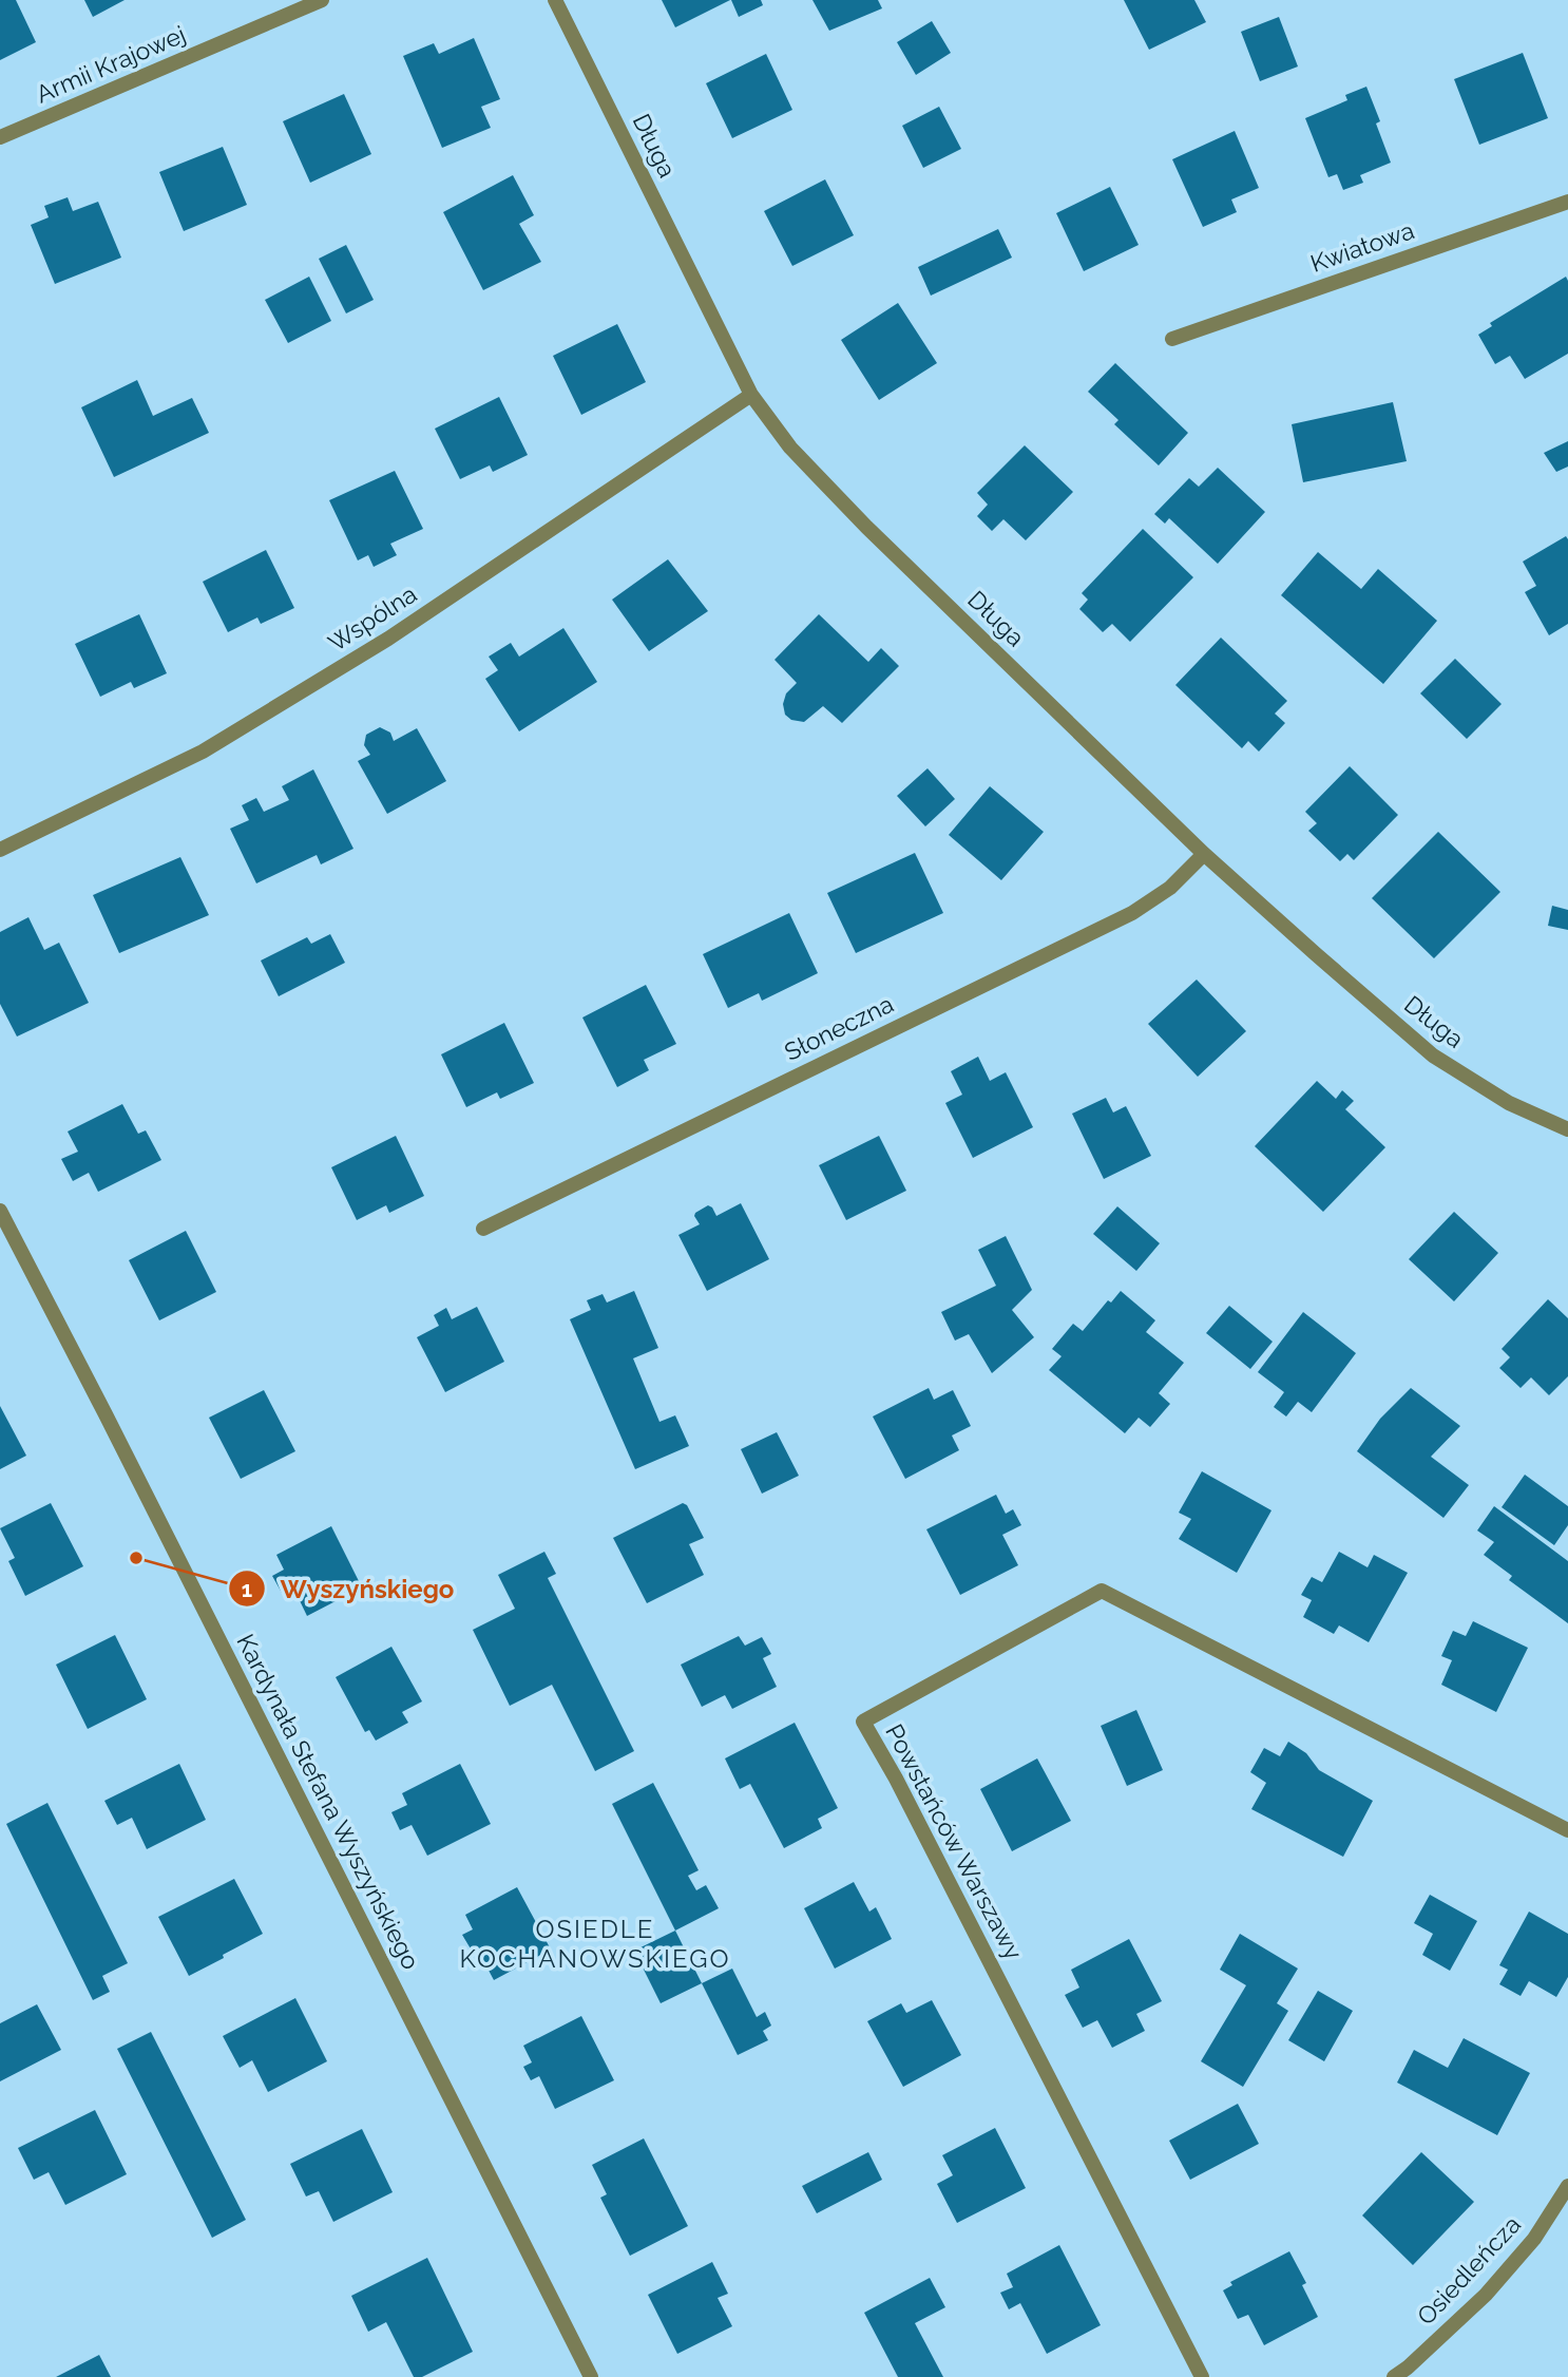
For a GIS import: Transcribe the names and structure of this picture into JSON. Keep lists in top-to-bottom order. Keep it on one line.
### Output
{"streets":{"street":["Armii Krajowej","Długa","Kwiatowa","Wspólna","Słoneczna","Kardynała Stefana Wyszyńskiego","Powstańców Warszawy","Osiedleńcza"]},"crossings":[["Długa","Wspólna"],["Długa","Słoneczna"]],"districts":["OSIEDLE KOCHANOWSKIEGO"],"places":["Wyszyńskiego"]}
